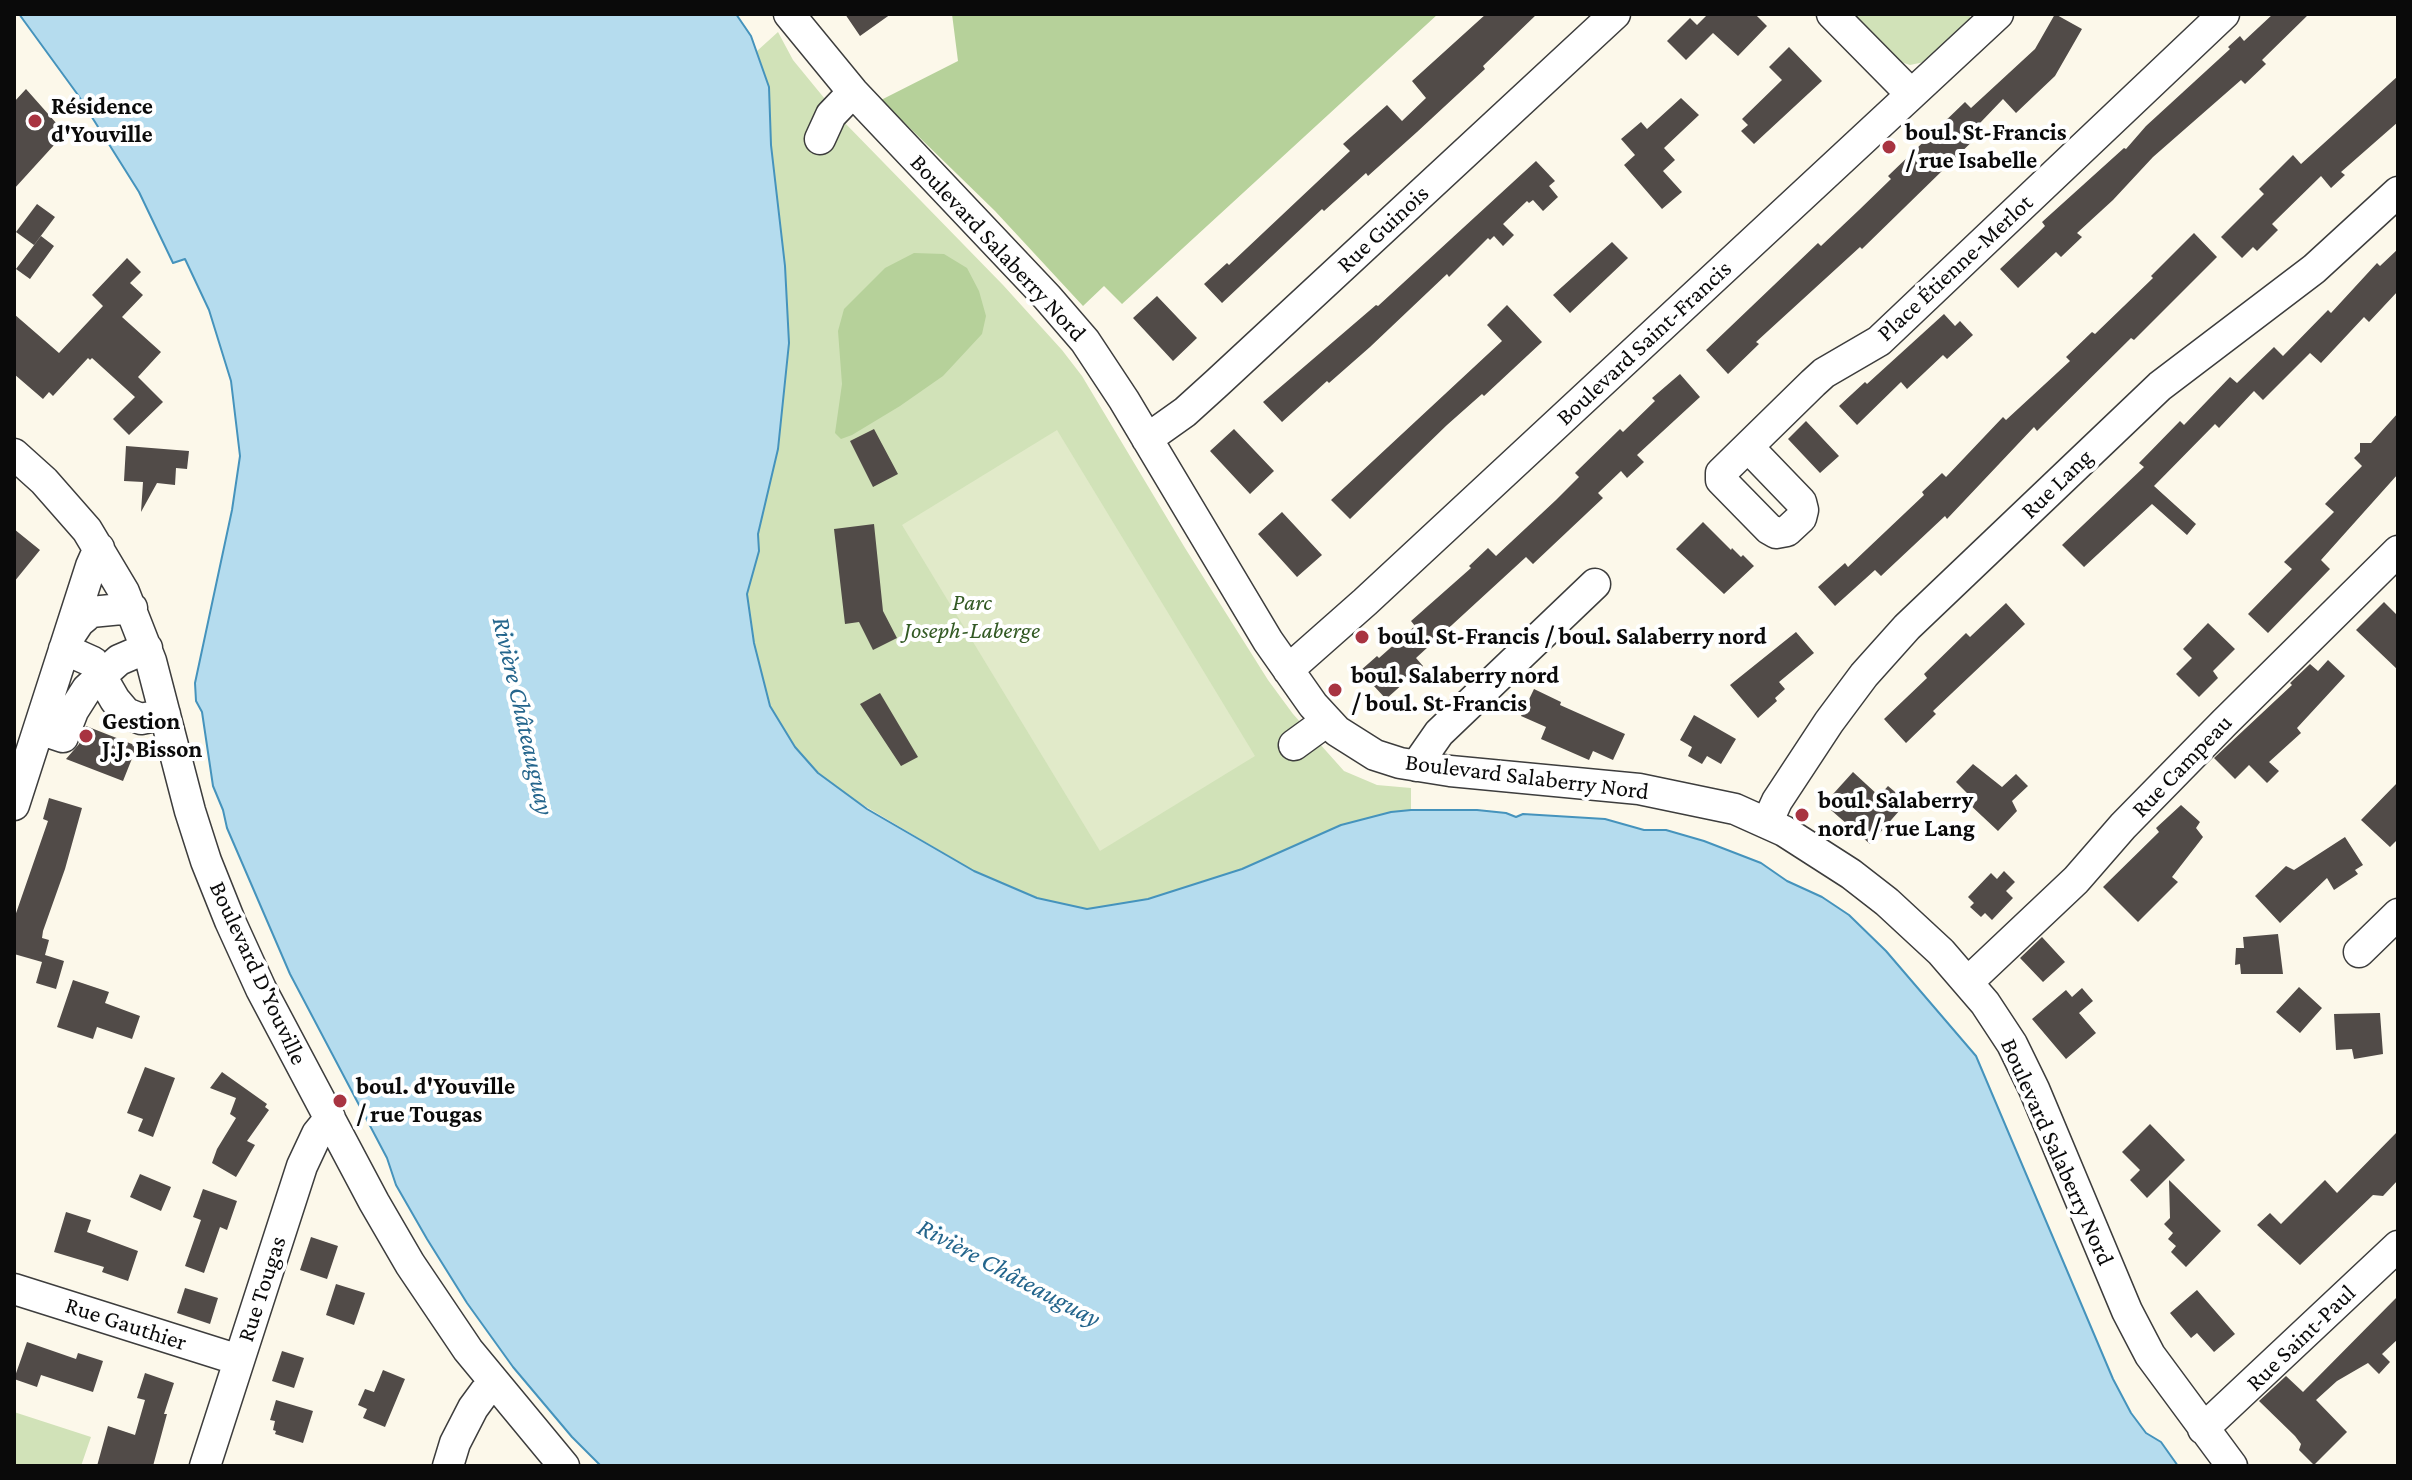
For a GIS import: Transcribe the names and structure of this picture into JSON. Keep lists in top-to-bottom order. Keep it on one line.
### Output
{"streets":{"street":["Rue Guinois","Boulevard Salaberry Nord","Place Étienne-Merlot","Boulevard Saint-Francis","Rue Lang","Rue Campeau","Boulevard D'Youville","Rue Tougas","Rue Gauthier","Rue Saint-Paul"]},"crossings":[["Rue Guinois","Boulevard Salaberry Nord"],["Boulevard Salaberry Nord","Boulevard Saint-Francis"],["Boulevard Salaberry Nord","Rue Lang"],["Boulevard Salaberry Nord","Rue Campeau"],["Boulevard Salaberry Nord","Rue Saint-Paul"],["Boulevard D'Youville","Rue Tougas"],["Rue Tougas","Rue Gauthier"]],"water":["Rivière Châteauguay"],"parks":["Parc Joseph-Laberge"],"places":["Résidence d'Youville","boul. St-Francis / rue Isabelle","boul. St-Francis / boul. Salaberry nord","boul. Salaberry nord / boul. St-Francis","Gestion J.J. Bisson","boul. Salaberry nord / rue Lang","boul. d'Youville / rue Tougas"]}
